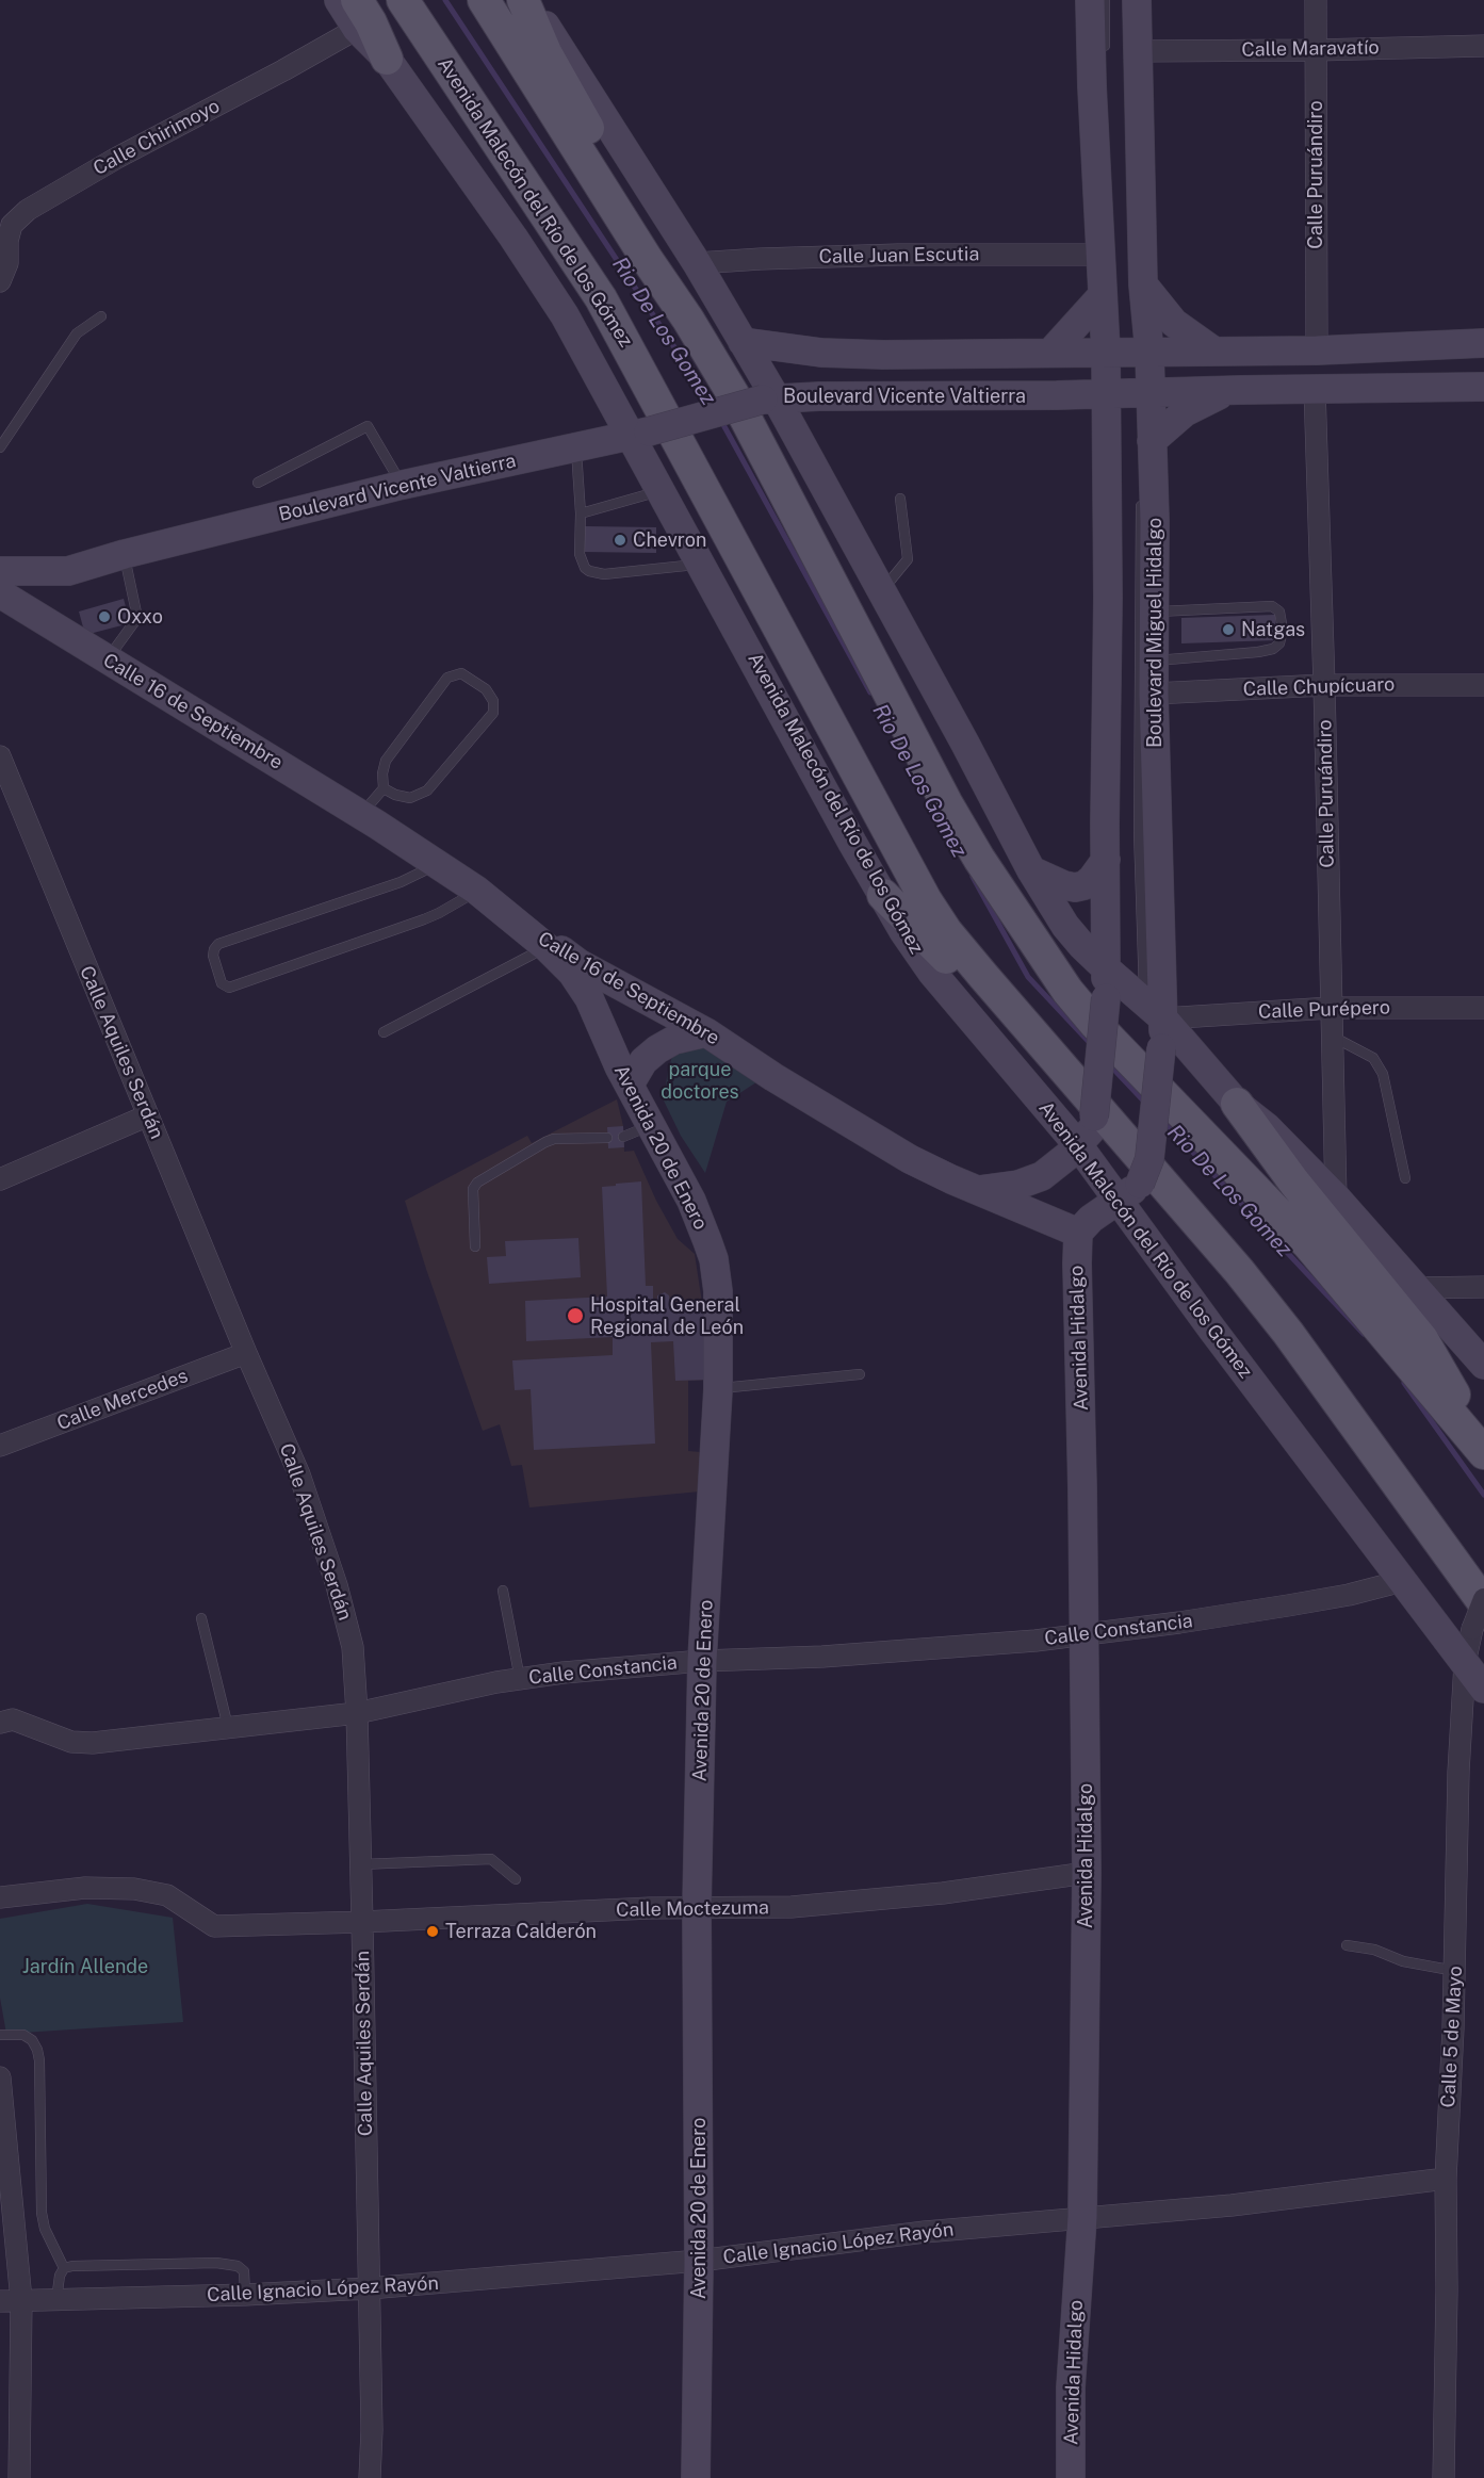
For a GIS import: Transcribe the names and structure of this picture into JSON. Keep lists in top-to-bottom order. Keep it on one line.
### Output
{"streets":{"main road":["Avenida Malecón del Río de los Gómez"],"street":["Calle Maravatío","Calle Chirimoyo","Calle Puruándiro","Calle Juan Escutia","Boulevard Vicente Valtierra","Boulevard Miguel Hidalgo","Calle Chupícuaro","Calle 16 de Septiembre","Calle Purépero","Calle Aquiles Serdán","Avenida 20 de Enero","Avenida Hidalgo","Calle Mercedes","Calle Constancia","Calle Moctezuma","Calle 5 de Mayo","Calle Ignacio López Rayón"]},"crossings":[["Calle Maravatío","Calle Puruándiro"],["Calle Maravatío","Boulevard Miguel Hidalgo"],["Calle Puruándiro","Boulevard Vicente Valtierra"],["Calle Puruándiro","Calle Chupícuaro"],["Calle Puruándiro","Calle Purépero"],["Avenida Malecón del Río de los Gómez","Boulevard Vicente Valtierra"],["Avenida Malecón del Río de los Gómez","Boulevard Miguel Hidalgo"],["Avenida Malecón del Río de los Gómez","Calle Constancia"],["Avenida Malecón del Río de los Gómez","Calle 5 de Mayo"],["Calle Juan Escutia","Boulevard Miguel Hidalgo"],["Boulevard Vicente Valtierra","Boulevard Miguel Hidalgo"],["Boulevard Miguel Hidalgo","Calle Chupícuaro"],["Boulevard Miguel Hidalgo","Calle 16 de Septiembre"],["Boulevard Miguel Hidalgo","Calle Purépero"],["Calle 16 de Septiembre","Avenida 20 de Enero"],["Calle 16 de Septiembre","Avenida Hidalgo"],["Calle Aquiles Serdán","Calle Mercedes"],["Calle Aquiles Serdán","Calle Constancia"],["Calle Aquiles Serdán","Calle Moctezuma"],["Calle Aquiles Serdán","Calle Ignacio López Rayón"],["Avenida 20 de Enero","Calle Constancia"],["Avenida 20 de Enero","Calle Moctezuma"],["Avenida 20 de Enero","Calle Ignacio López Rayón"],["Avenida Hidalgo","Calle Constancia"],["Avenida Hidalgo","Calle Moctezuma"],["Avenida Hidalgo","Calle Ignacio López Rayón"],["Calle 5 de Mayo","Calle Ignacio López Rayón"]],"water":["Rio De Los Gomez"],"parks":["parque doctores","Jardín Allende"],"places":["Chevron","Oxxo","Natgas","Hospital General Regional de León","Terraza Calderón"]}
